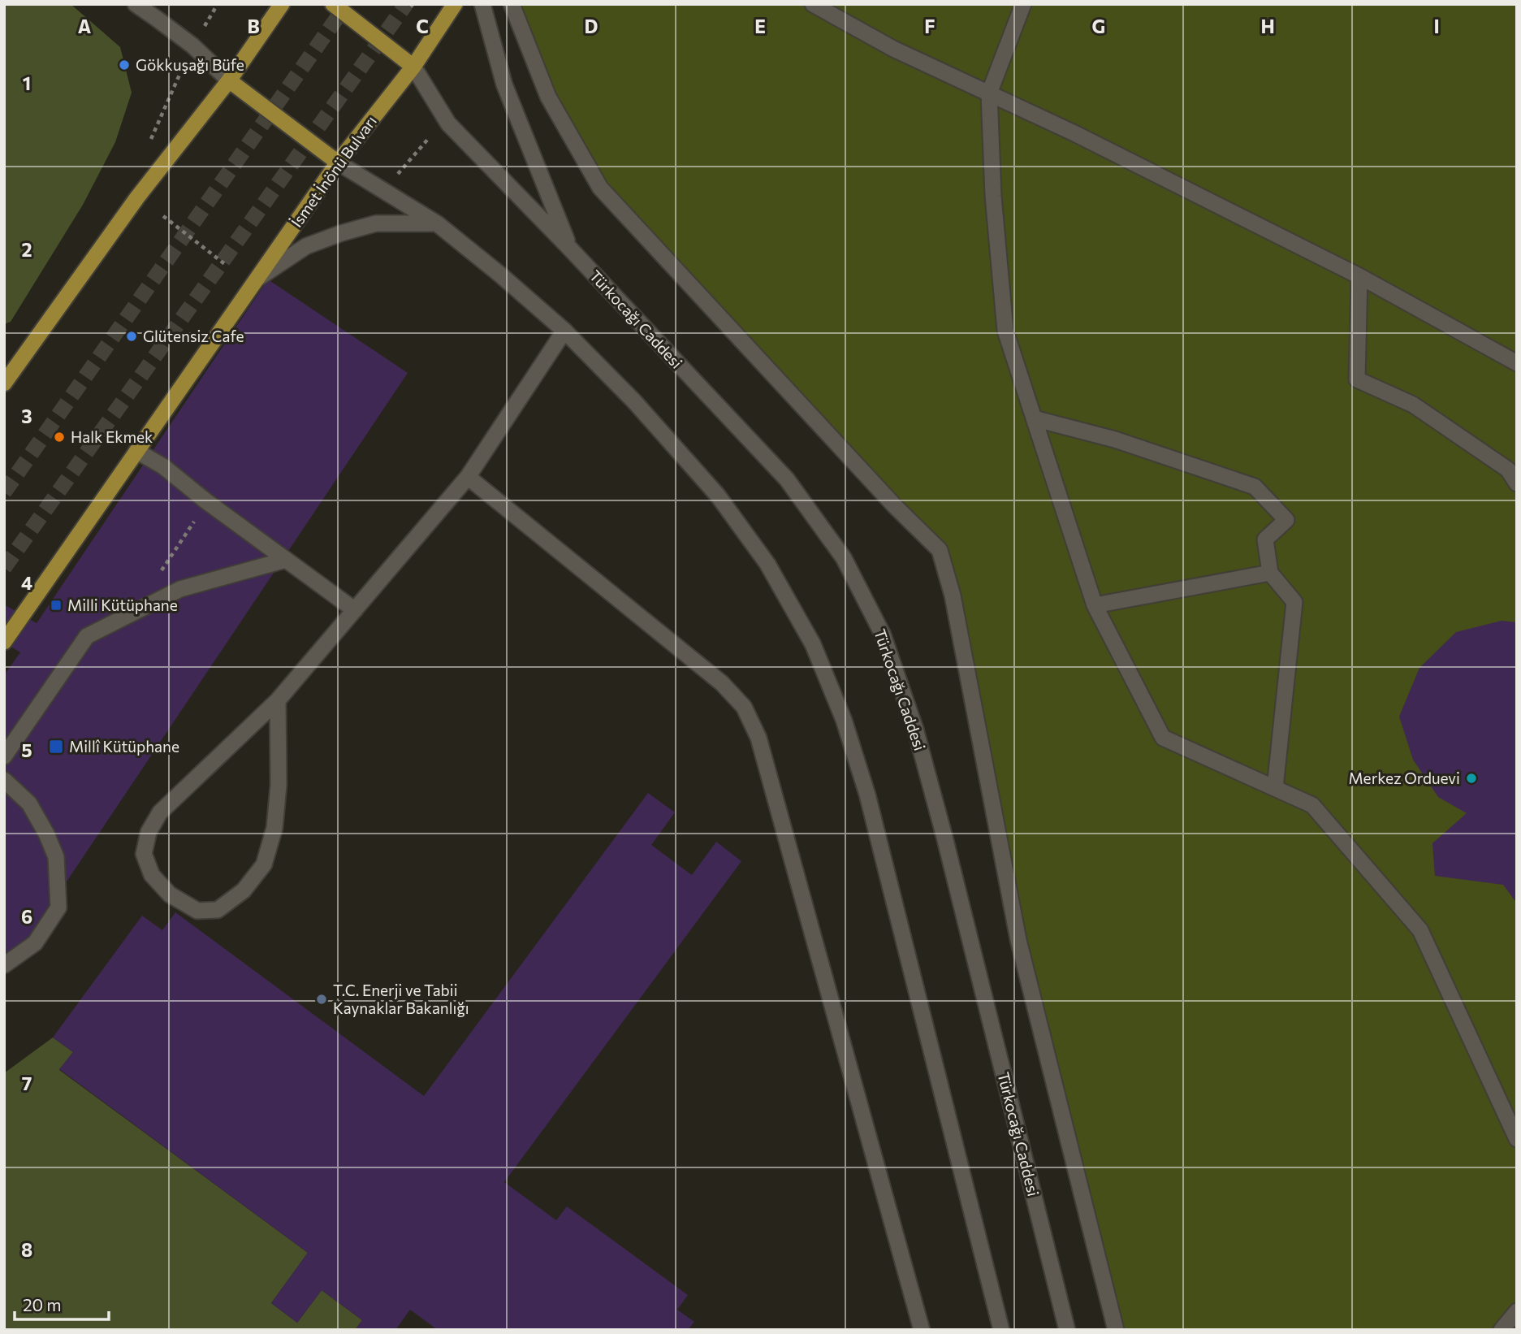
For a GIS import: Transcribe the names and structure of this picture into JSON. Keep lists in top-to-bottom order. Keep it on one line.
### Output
{"streets":{"main road":["İsmet İnönü Bulvarı","Türkocağı Caddesi"]},"crossings":[["İsmet İnönü Bulvarı","Türkocağı Caddesi"]],"places":{"other":["Gökkuşağı Büfe","Glütensiz Cafe","Halk Ekmek","Merkez Orduevi","T.C. Enerji ve Tabii Kaynaklar Bakanlığı"],"transit":["Milli Kütüphane","Millî Kütüphane"]},"scale_bar":"20 m","grid":{"columns":["A","B","C","D","E","F","G","H","I"],"rows":["1","2","3","4","5","6","7","8"]}}
